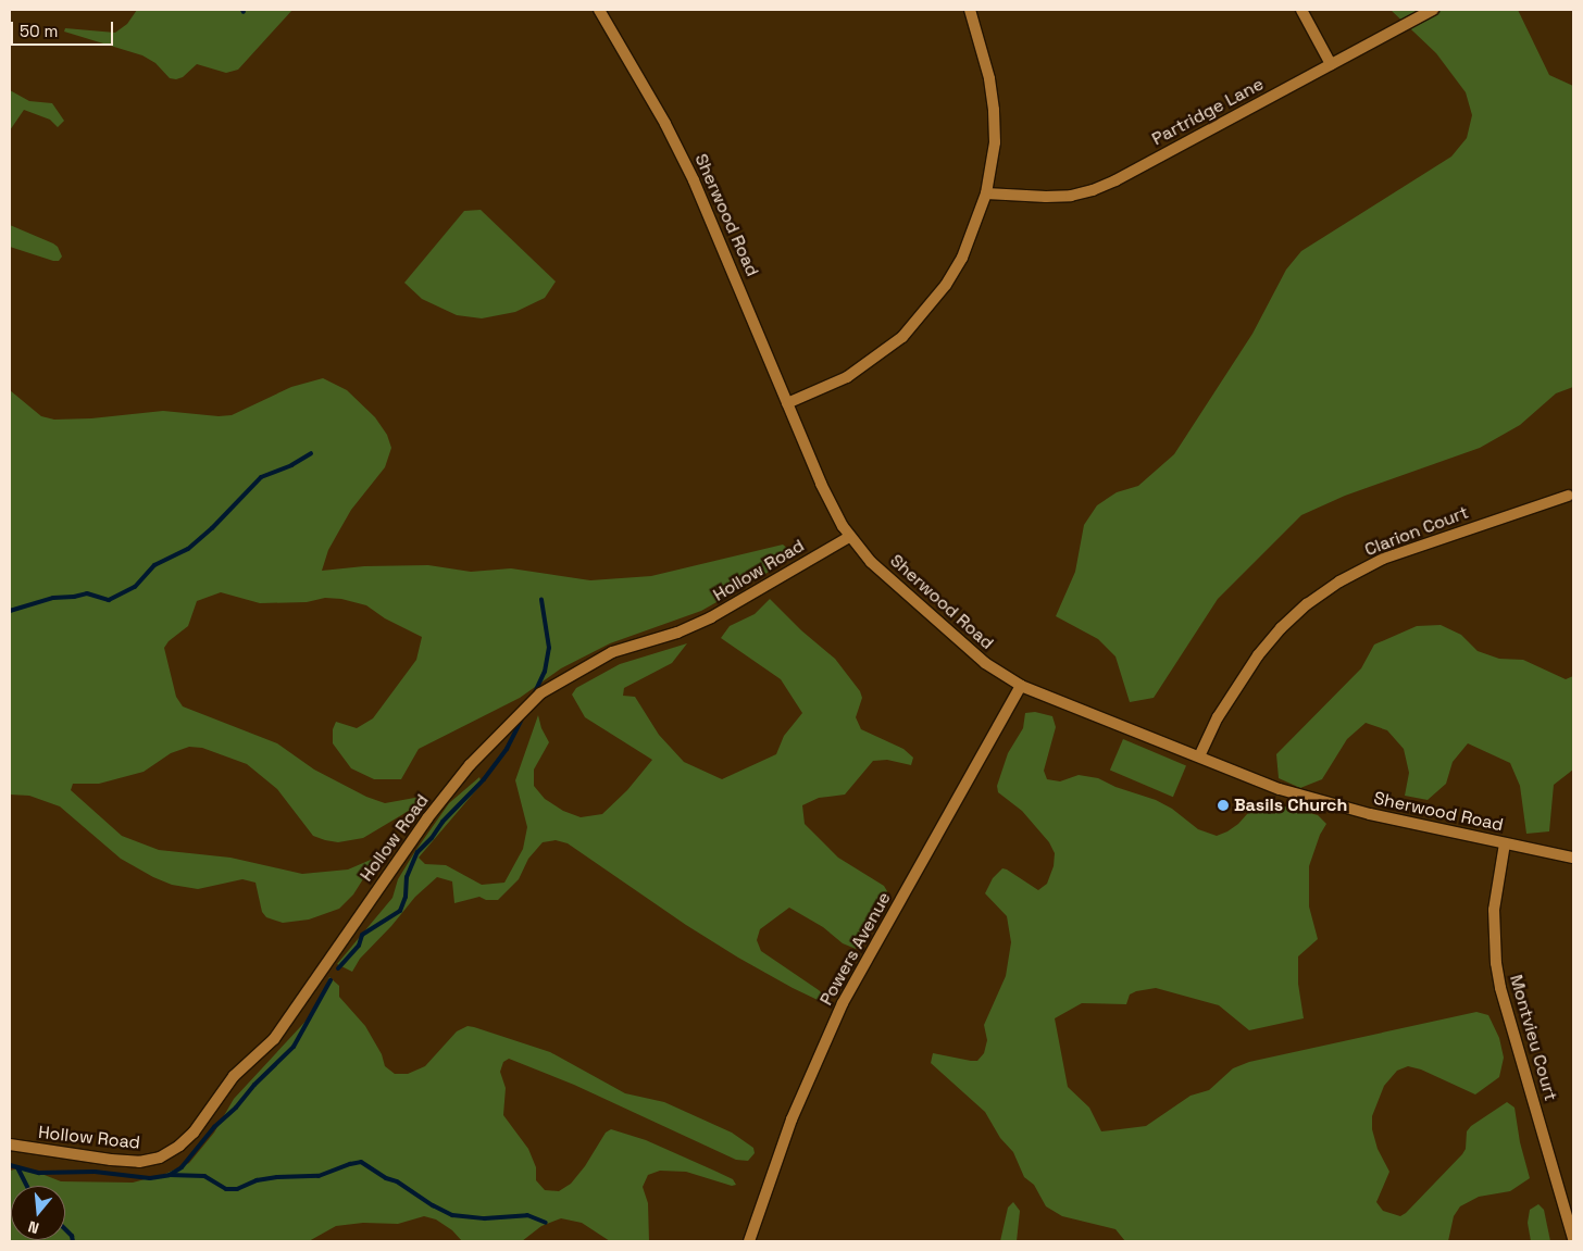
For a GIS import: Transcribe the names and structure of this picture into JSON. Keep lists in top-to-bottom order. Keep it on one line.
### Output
{"streets":{"street":["Partridge Lane","Sherwood Road","Clarion Court","Hollow Road","Powers Avenue","Montvieu Court"]},"crossings":[["Sherwood Road","Clarion Court"],["Sherwood Road","Hollow Road"],["Sherwood Road","Powers Avenue"],["Sherwood Road","Montvieu Court"]],"places":["Basils Church"],"scale_bar":"50 m","north":"bottom"}
